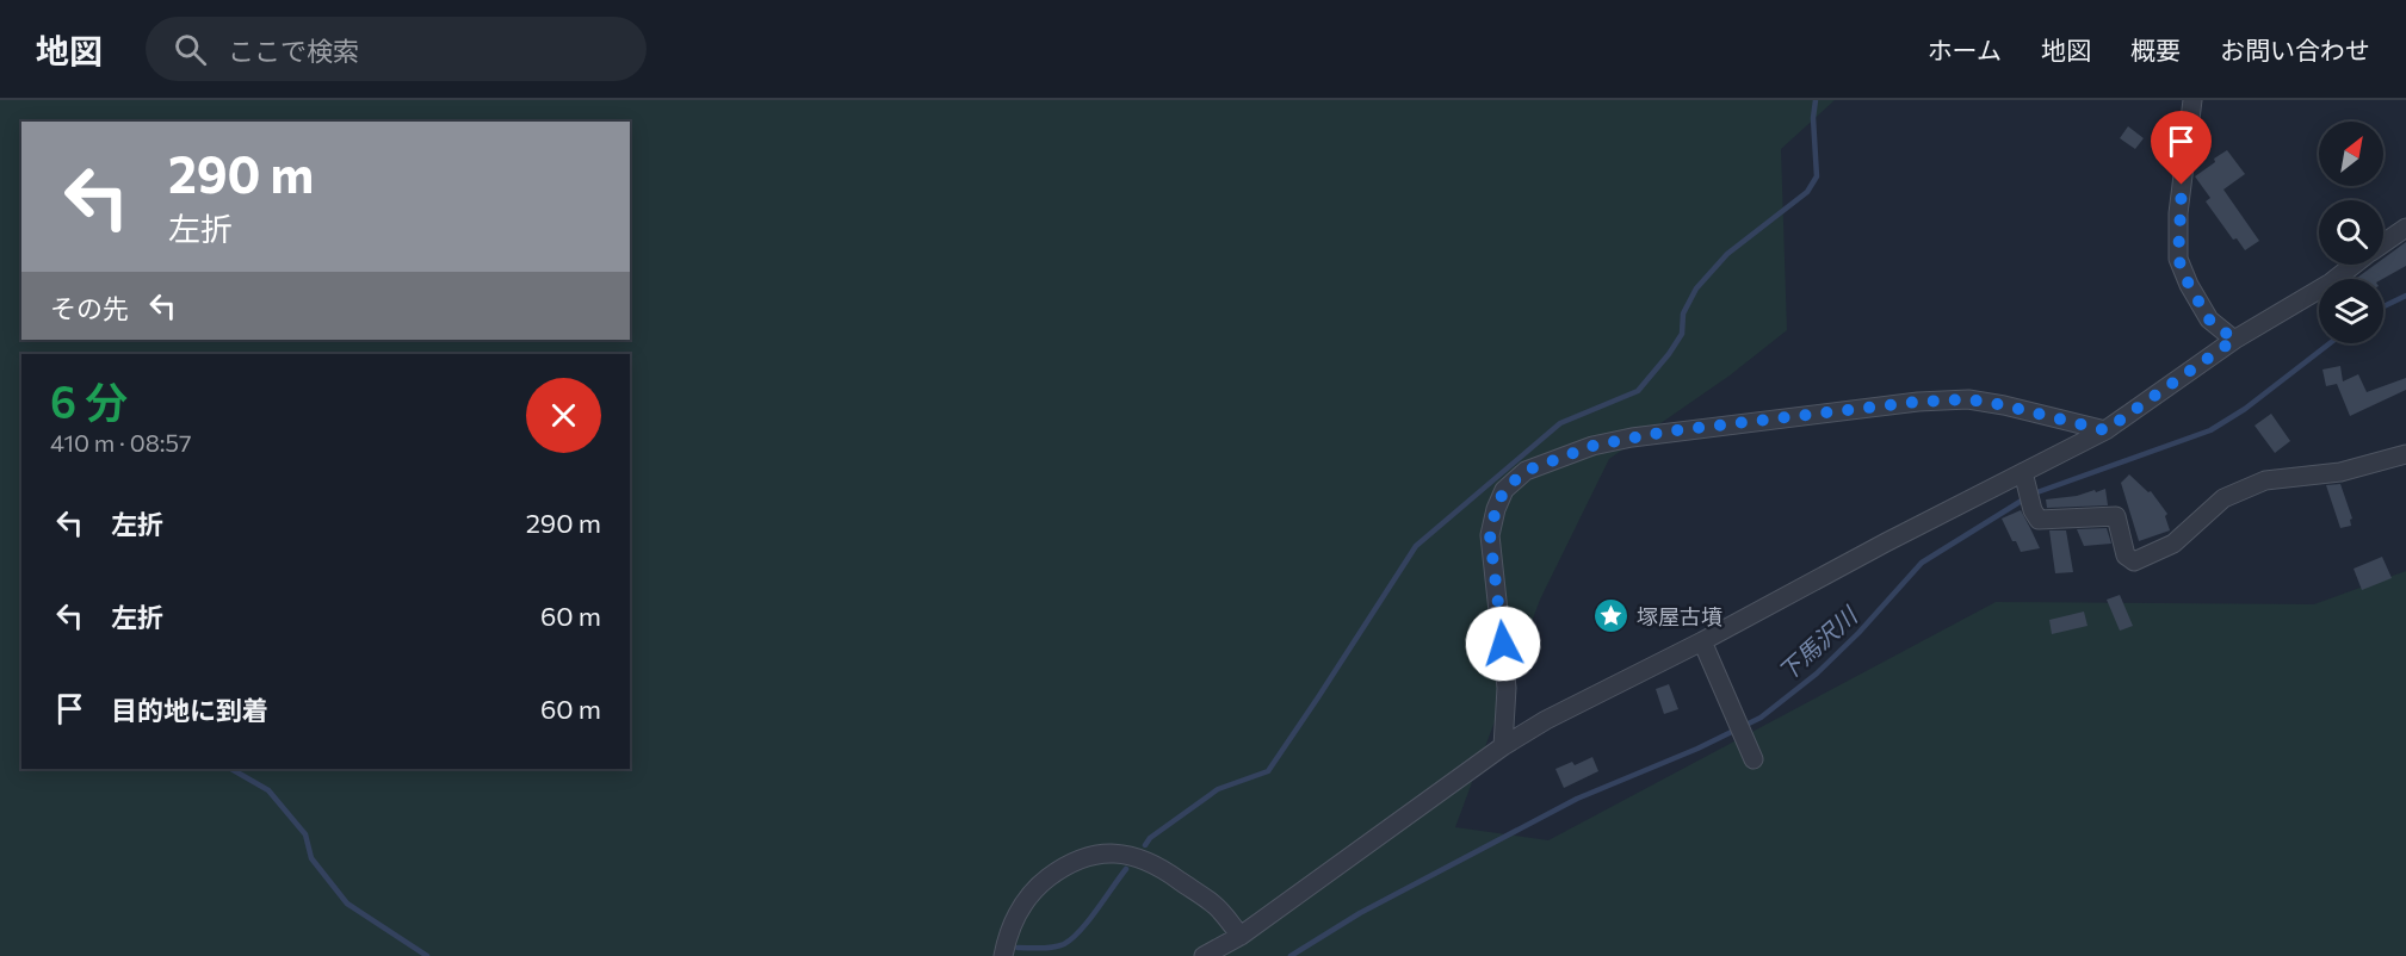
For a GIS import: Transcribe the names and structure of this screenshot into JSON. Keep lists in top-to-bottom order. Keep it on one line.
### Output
{"water":["下馬沢川"],"places":{"place":["塚屋古墳"]},"north":"top right","page":{"header":"地図","search":"ここで検索","nav":["ホーム","地図","概要","お問い合わせ"],"turn":["290 m","左折"],"then":"その先","heading":["6 分","410 m · 08:57"],"list":[{"name":"左折","value":"290 m"},{"name":"左折","value":"60 m"},{"name":"目的地に到着","value":"60 m"}]}}
